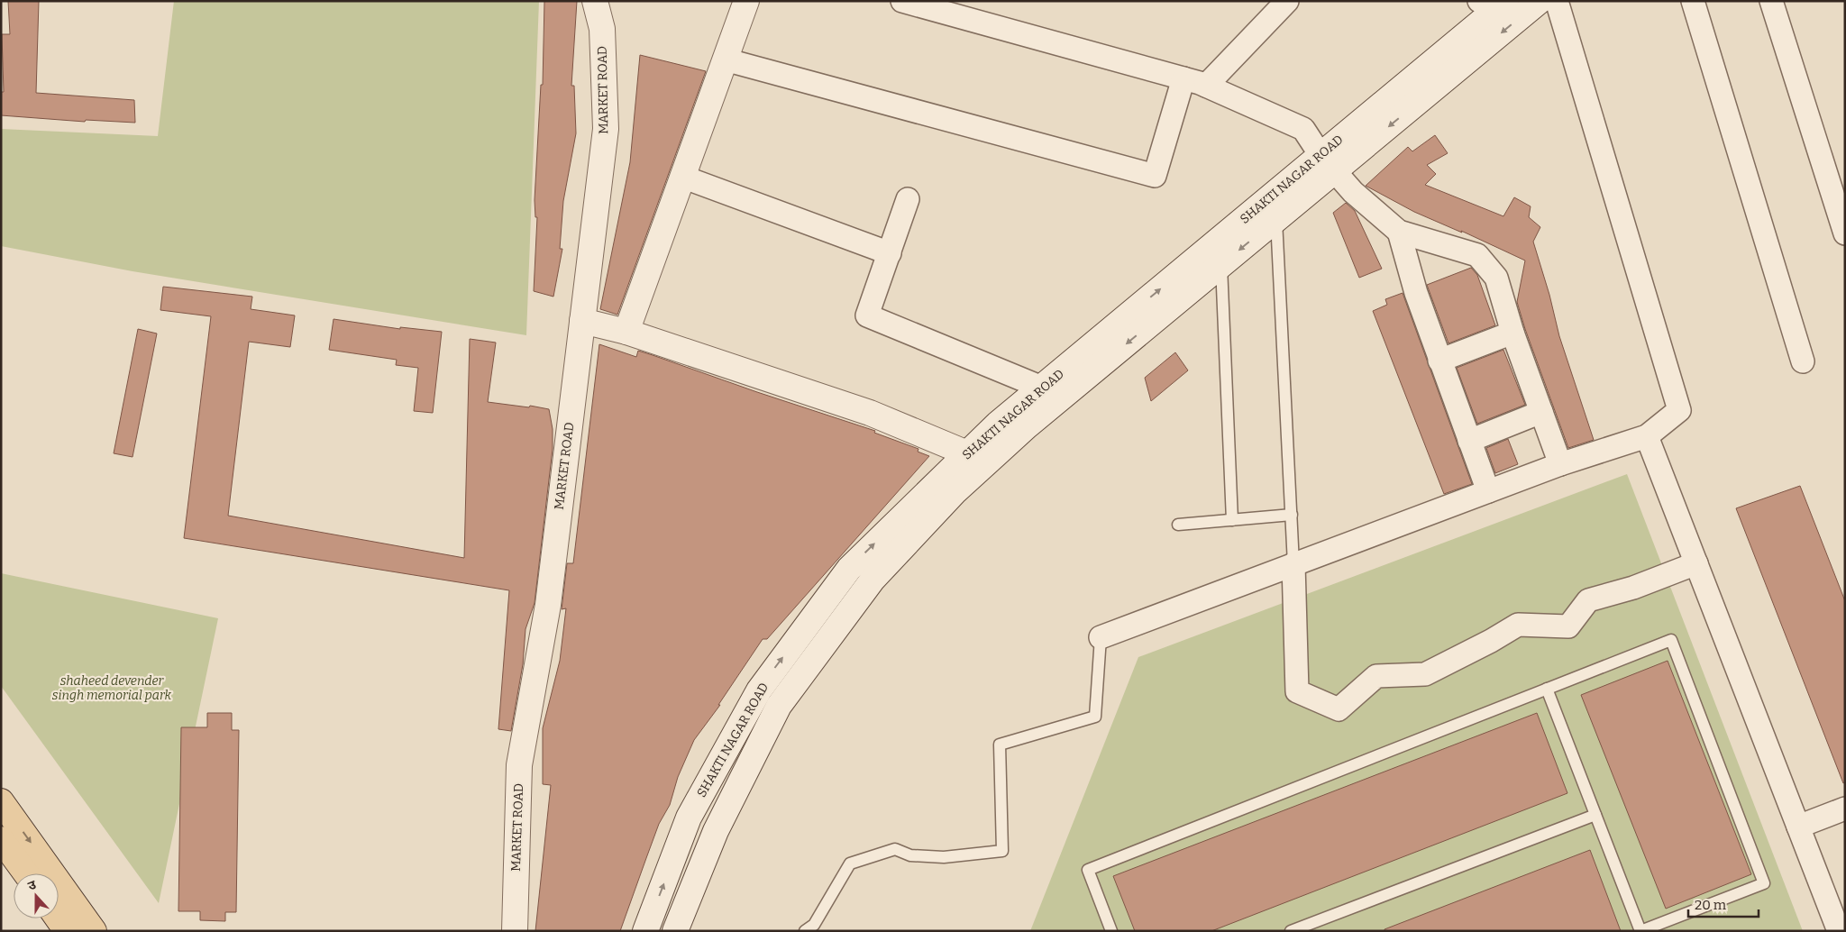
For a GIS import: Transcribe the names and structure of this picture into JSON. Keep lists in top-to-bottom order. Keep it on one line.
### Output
{"streets":{"main road":["MARKET ROAD","SHAKTI NAGAR ROAD"]},"parks":["shaheed devender singh memorial park"],"scale_bar":"20 m","north":"top"}
